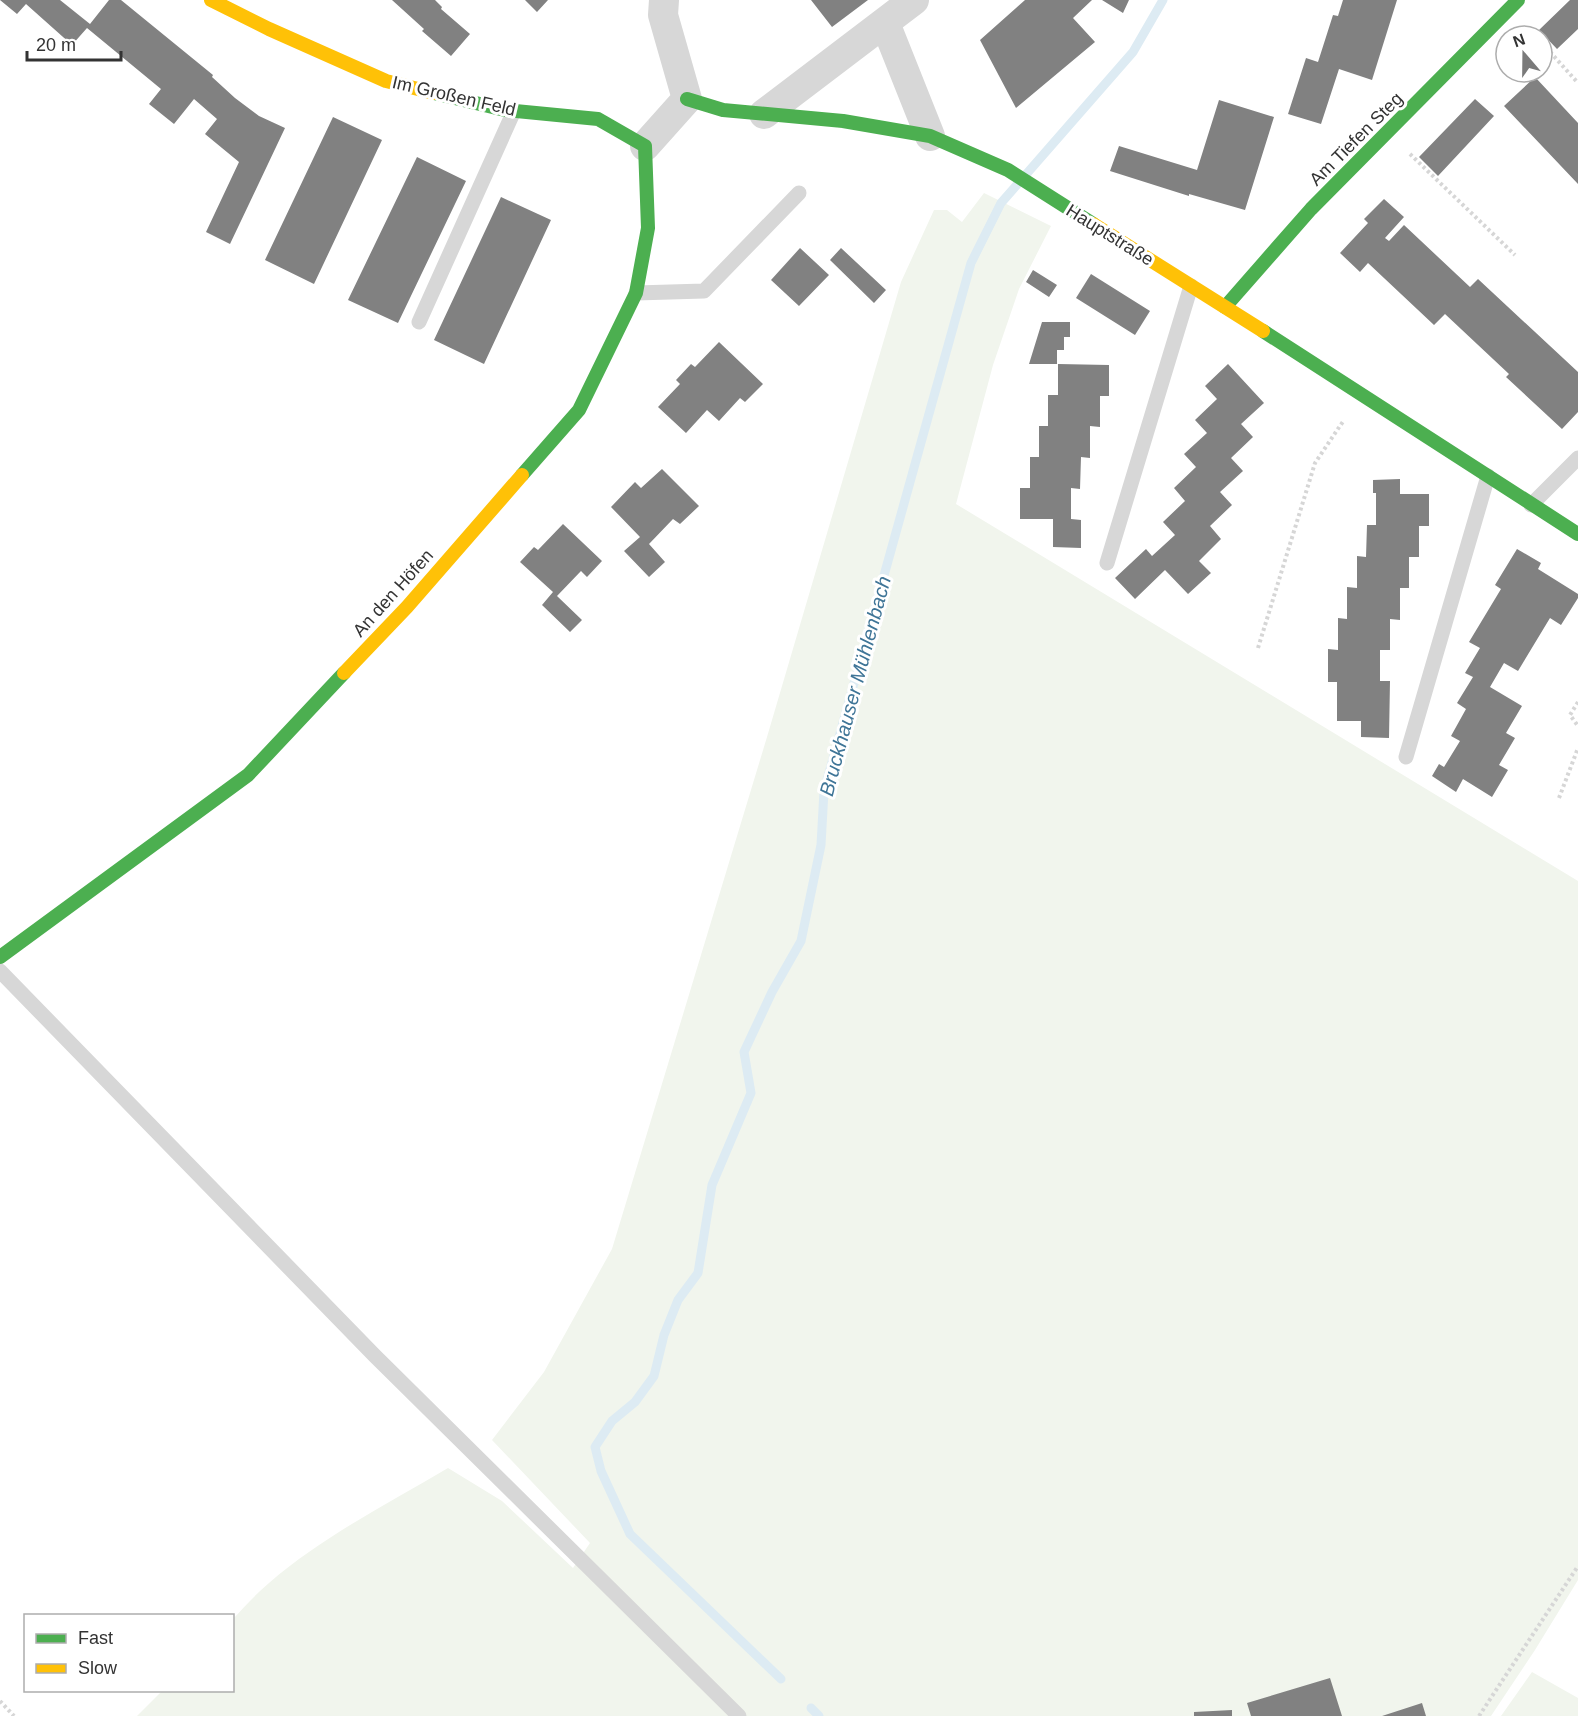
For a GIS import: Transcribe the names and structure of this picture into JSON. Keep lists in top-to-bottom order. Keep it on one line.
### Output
{"streets":{"street":["Im Großen Feld","Am Tiefen Steg","Hauptstraße","An den Höfen"]},"crossings":[["Im Großen Feld","An den Höfen"],["Am Tiefen Steg","Hauptstraße"]],"water":["Bruckhauser Mühlenbach"],"legend":["Fast","Slow"],"scale_bar":"20 m","north":"top"}
